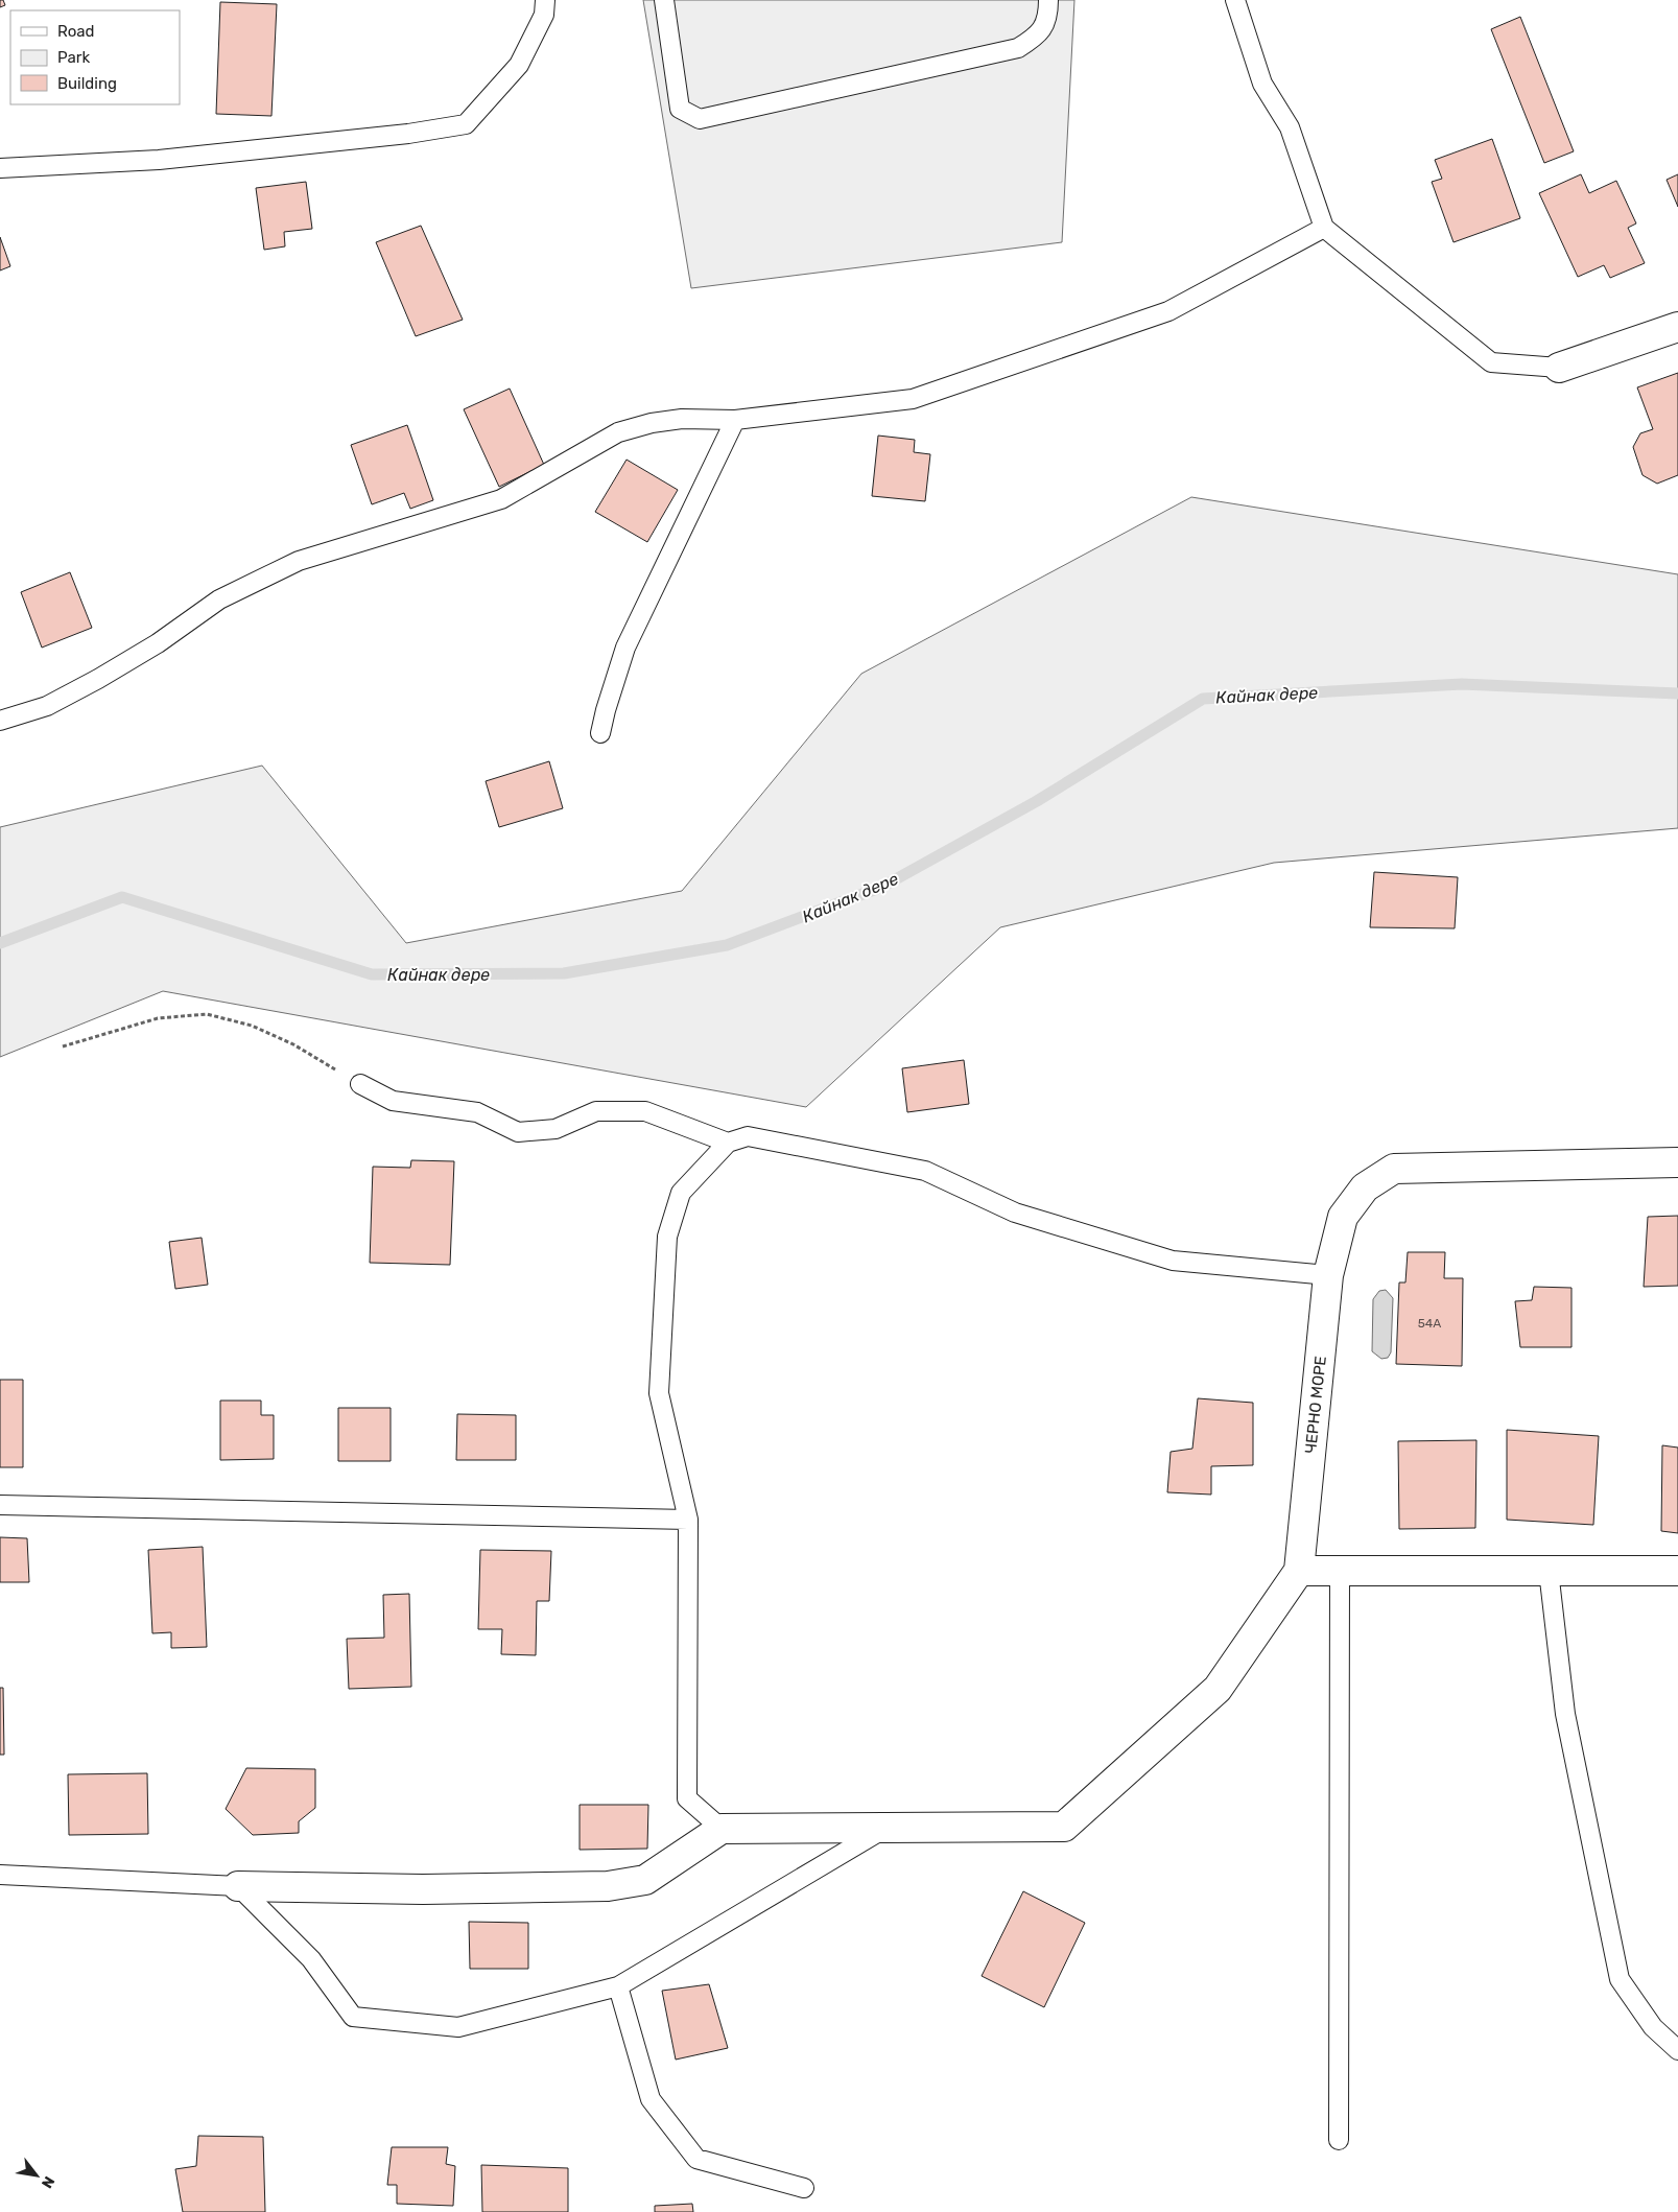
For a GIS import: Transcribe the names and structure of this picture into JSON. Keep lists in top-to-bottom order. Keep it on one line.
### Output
{"streets":{"street":["ЧЕРНО МОРЕ"]},"water":["Кайнак дере"],"house_numbers":["54А"],"legend":["Road","Park","Building"],"north":"bottom right"}
